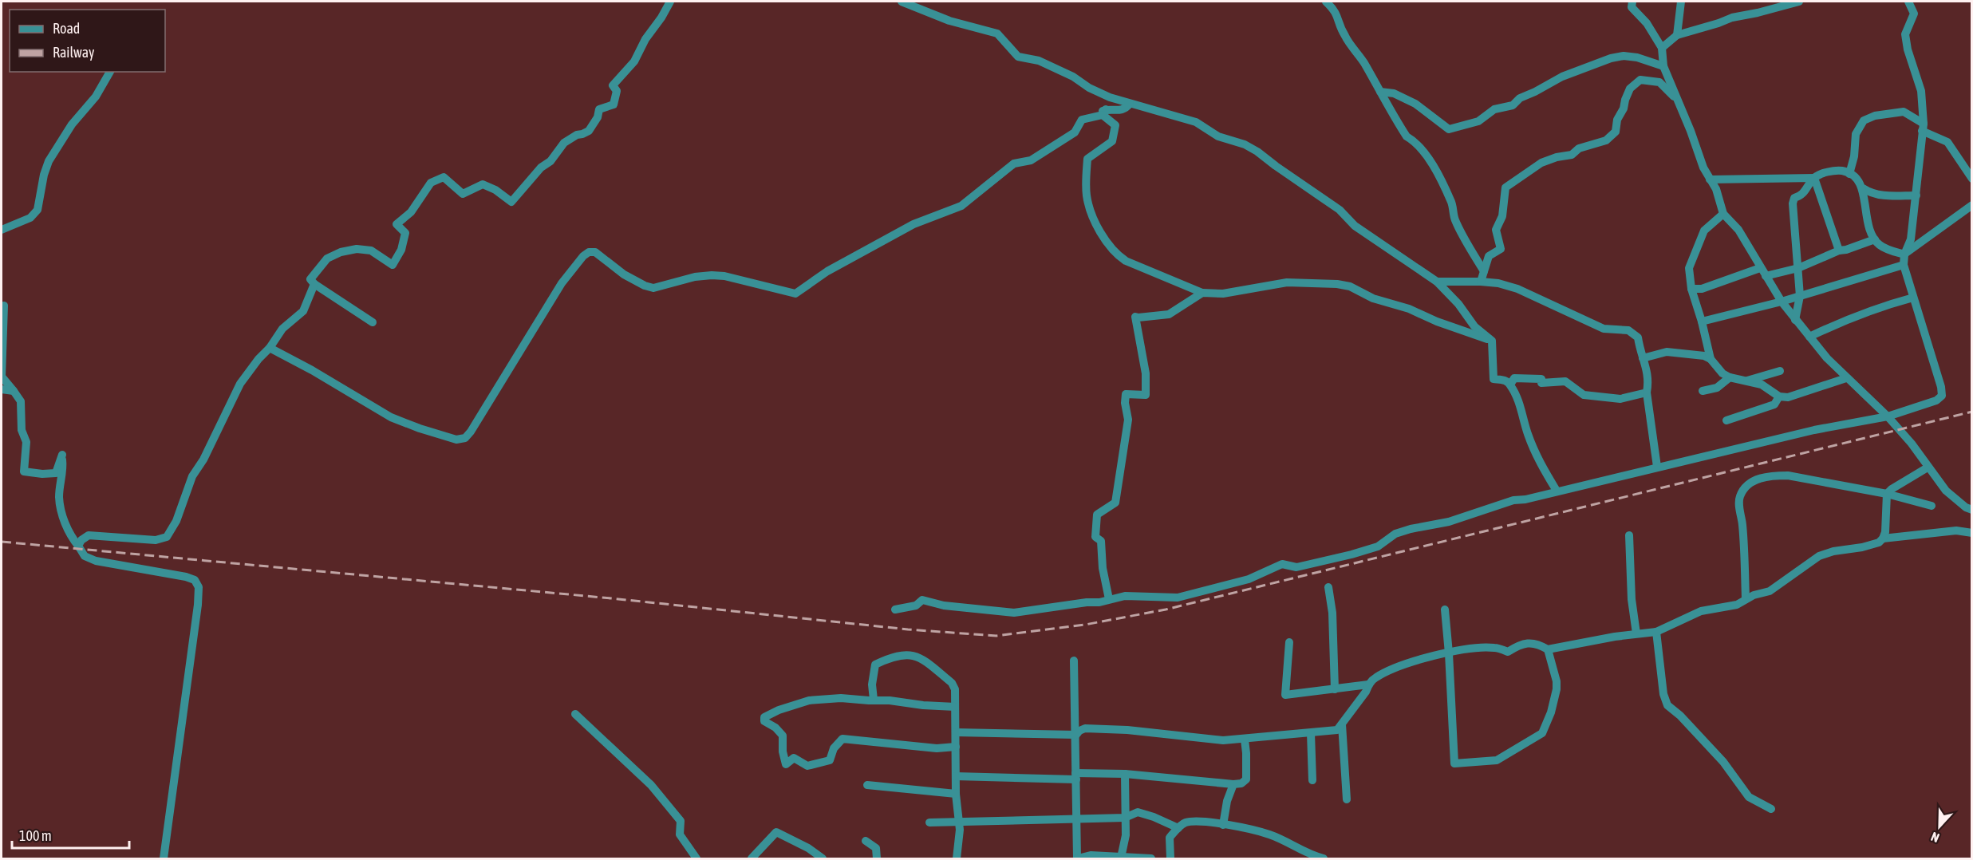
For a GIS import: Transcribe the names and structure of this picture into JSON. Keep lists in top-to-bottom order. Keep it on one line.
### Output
{"legend":["Road","Railway"],"scale_bar":"100 m","north":"bottom"}
